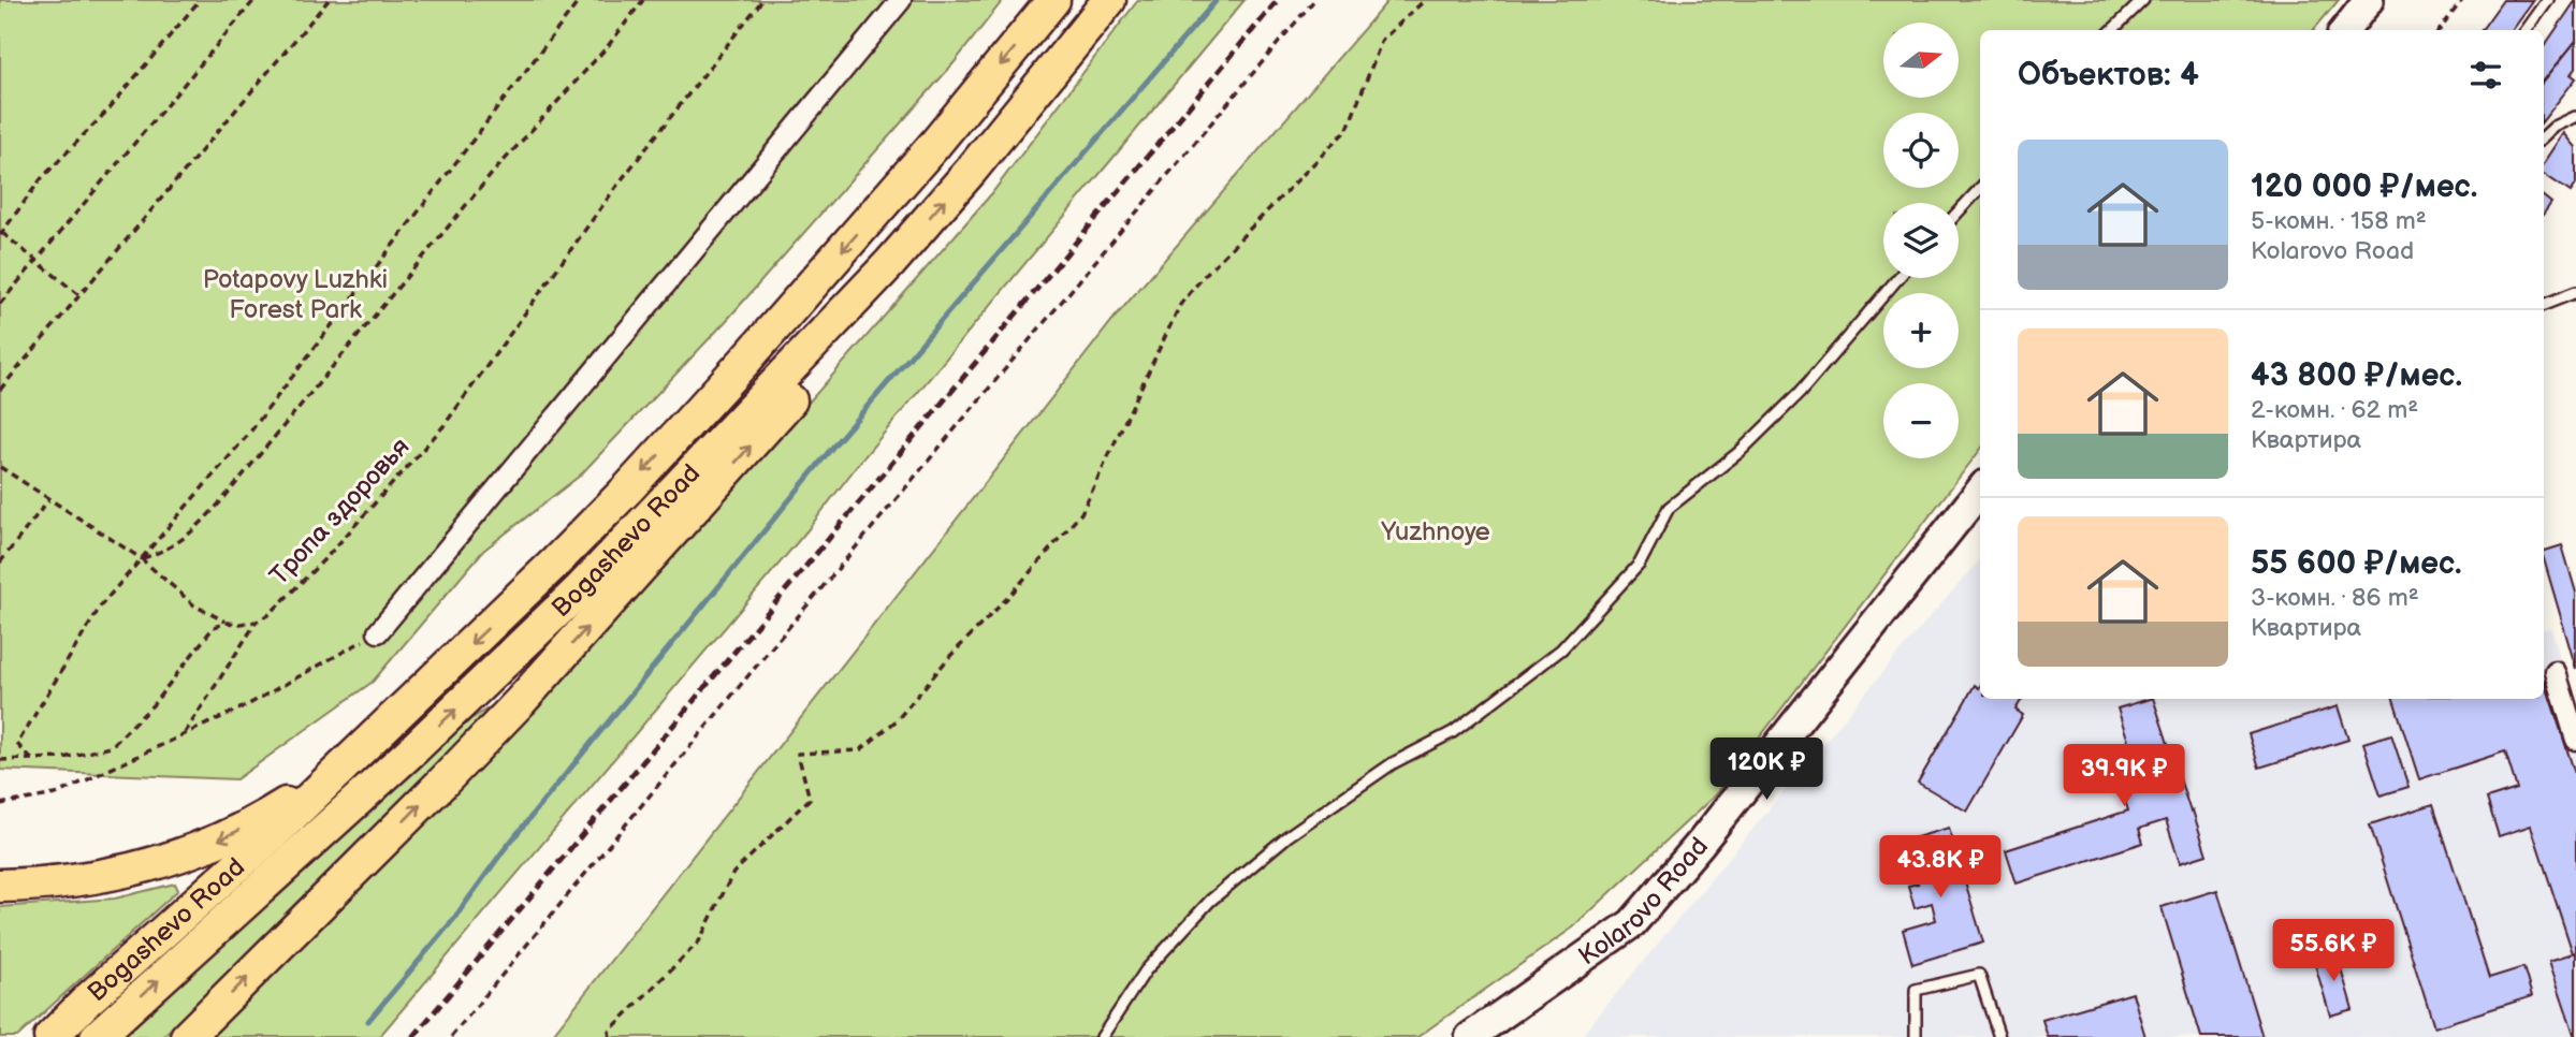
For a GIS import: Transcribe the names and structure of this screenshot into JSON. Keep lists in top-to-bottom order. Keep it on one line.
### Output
{"streets":{"main road":["Bogashevo Road","Kolarovo Road"],"path":["Тропа здоровья"]},"parks":["Potapovy Luzhki Forest Park","Yuzhnoye"],"north":"right","page":{"map_buttons":["+","−"],"heading":"Объектов: 4","list":[{"name":"120 000 ₽/мес.","note":"5-комн. · 158 m² · Kolarovo Road"},{"name":"43 800 ₽/мес.","note":"2-комн. · 62 m² · Квартира"},{"name":"55 600 ₽/мес.","note":"3-комн. · 86 m² · Квартира"}],"price":["120K ₽","39.9K ₽","43.8K ₽","55.6K ₽"]}}
